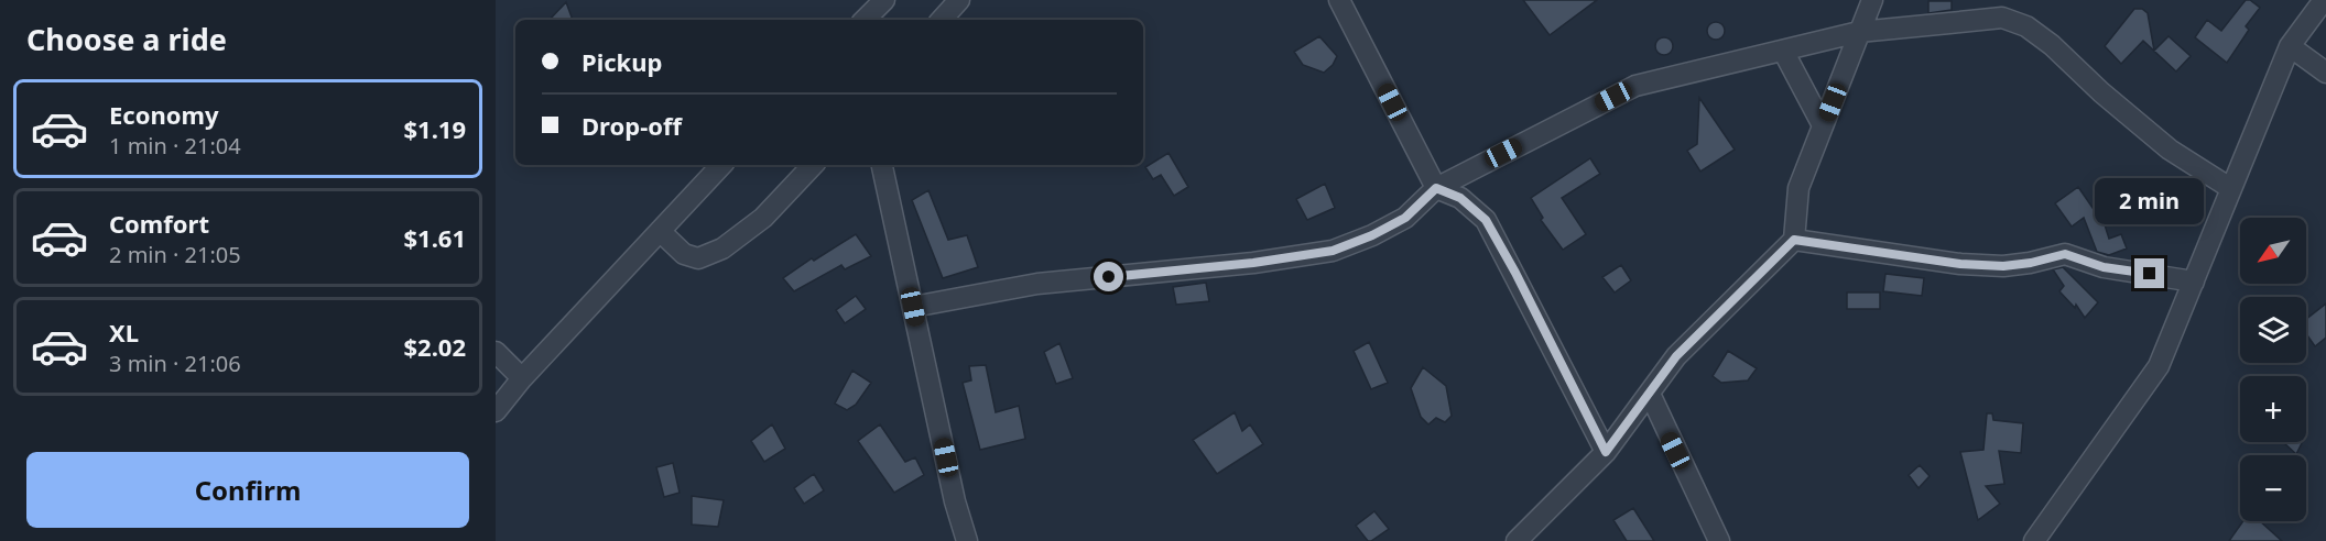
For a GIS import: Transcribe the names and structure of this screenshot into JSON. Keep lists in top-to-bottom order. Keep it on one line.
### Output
{"north":"bottom left","page":{"heading":"Choose a ride","banner":["Pickup","Drop-off"],"list":[{"name":"Economy","note":"1 min · 21:04","value":"$1.19"},{"name":"Comfort","note":"2 min · 21:05","value":"$1.61"},{"name":"XL","note":"3 min · 21:06","value":"$2.02"}],"bubble":"2 min","map_buttons":["+","−"],"buttons":"Confirm"}}
